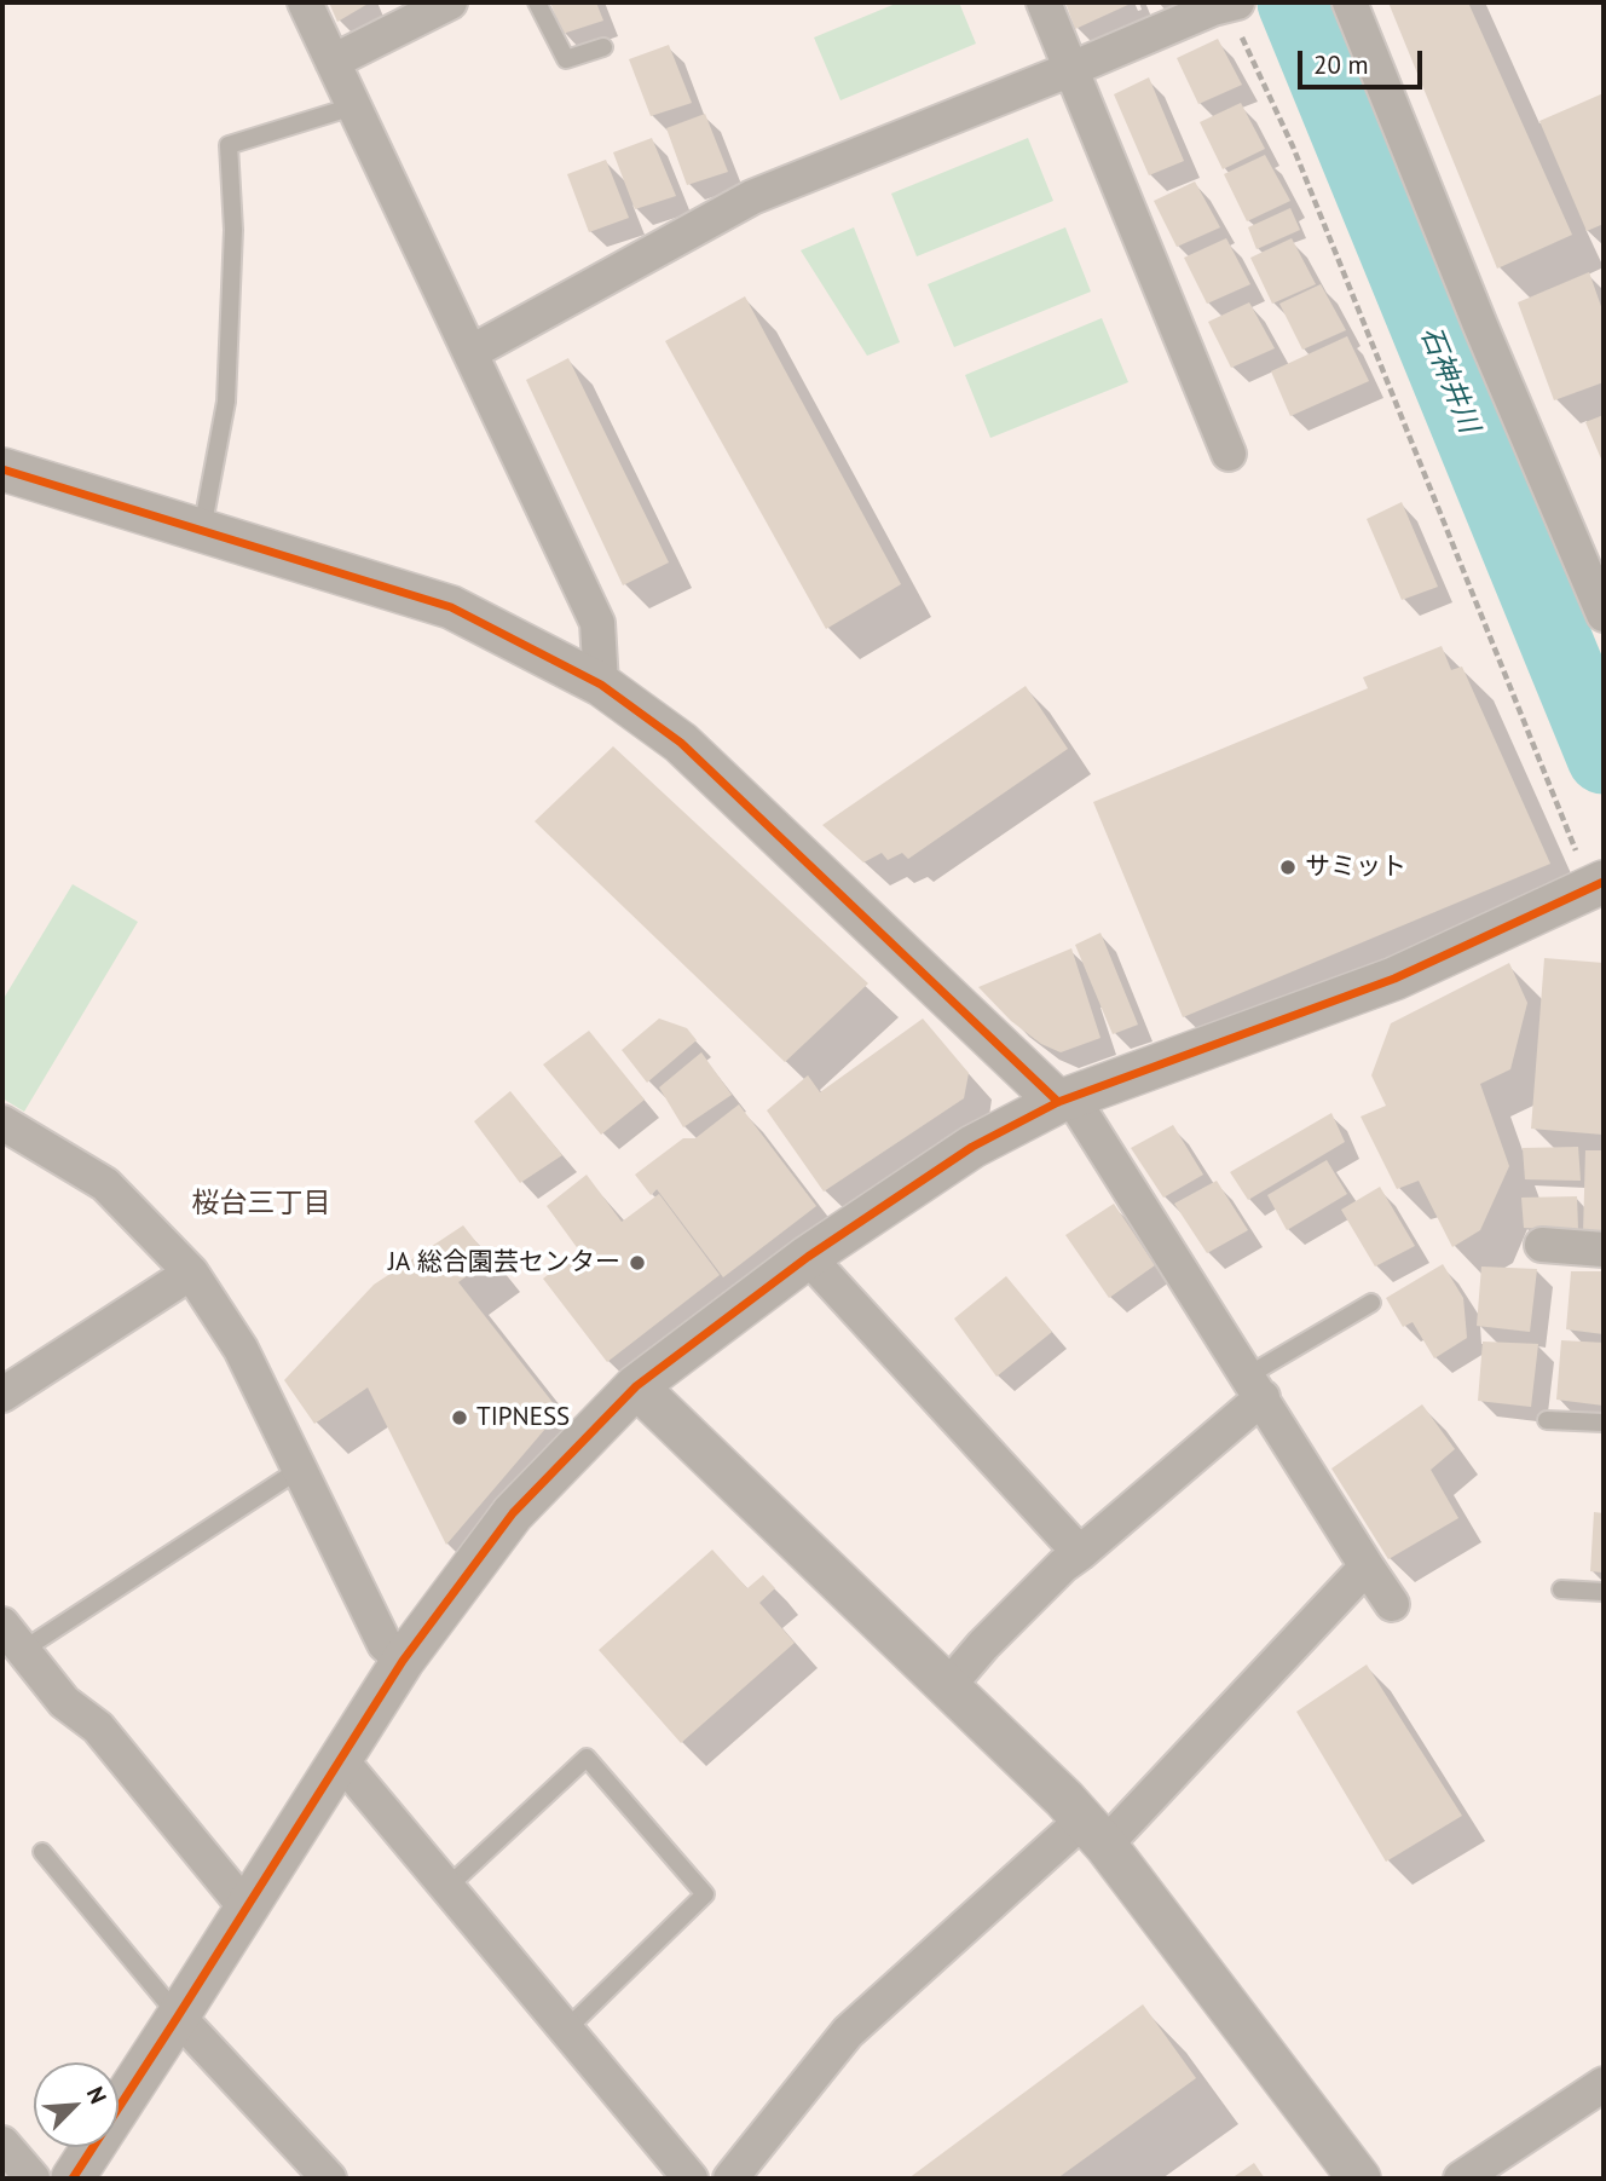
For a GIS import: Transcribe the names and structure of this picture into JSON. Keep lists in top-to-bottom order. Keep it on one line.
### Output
{"districts":["桜台三丁目"],"water":["石神井川"],"places":["サミット","JA 総合園芸センター","TIPNESS"],"scale_bar":"20 m","north":"top right"}
